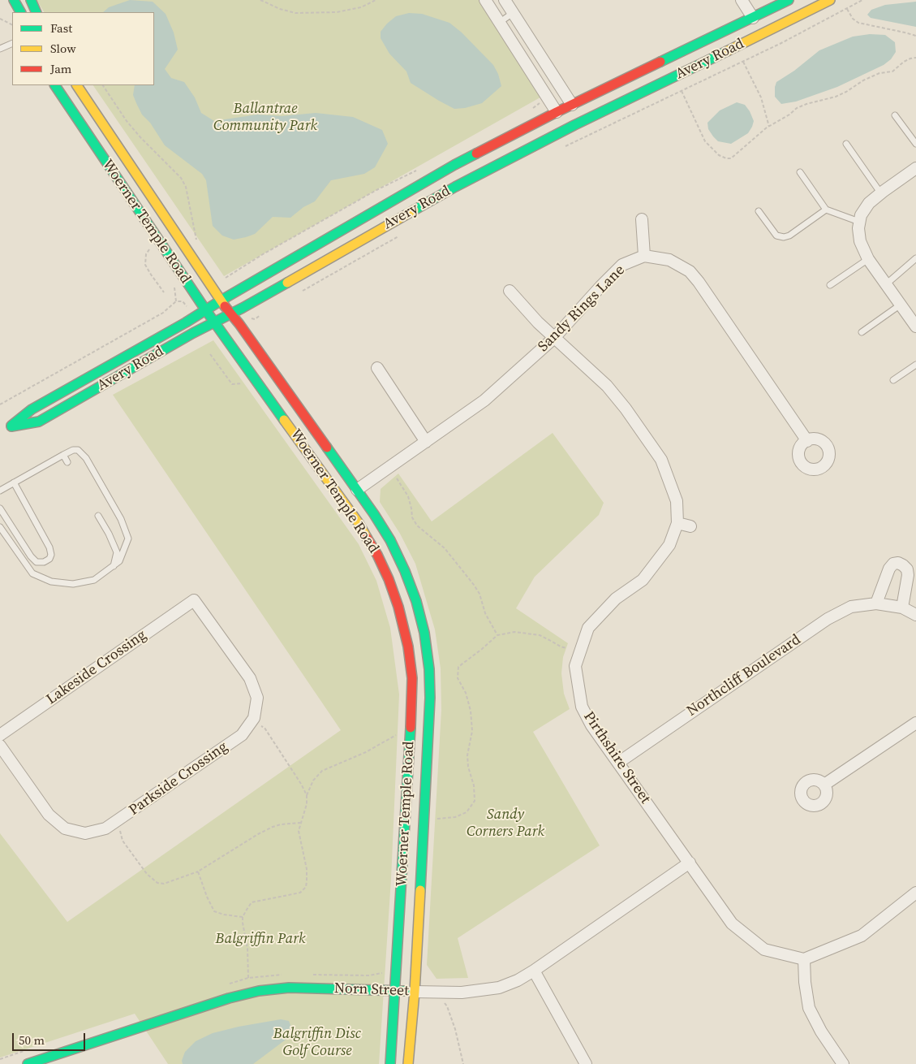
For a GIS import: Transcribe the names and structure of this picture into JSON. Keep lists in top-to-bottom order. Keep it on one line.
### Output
{"streets":{"main road":["Avery Road","Woerner Temple Road","Norn Street"],"street":["Sandy Rings Lane","Lakeside Crossing","Northcliff Boulevard","Pirthshire Street","Parkside Crossing"]},"crossings":[["Avery Road","Woerner Temple Road"],["Woerner Temple Road","Sandy Rings Lane"],["Woerner Temple Road","Norn Street"],["Sandy Rings Lane","Pirthshire Street"],["Lakeside Crossing","Parkside Crossing"],["Northcliff Boulevard","Pirthshire Street"],["Pirthshire Street","Norn Street"]],"parks":["Ballantrae Community Park","Sandy Corners Park","Balgriffin Park","Balgriffin Disc Golf Course"],"legend":["Fast","Slow","Jam"],"scale_bar":"50 m"}
